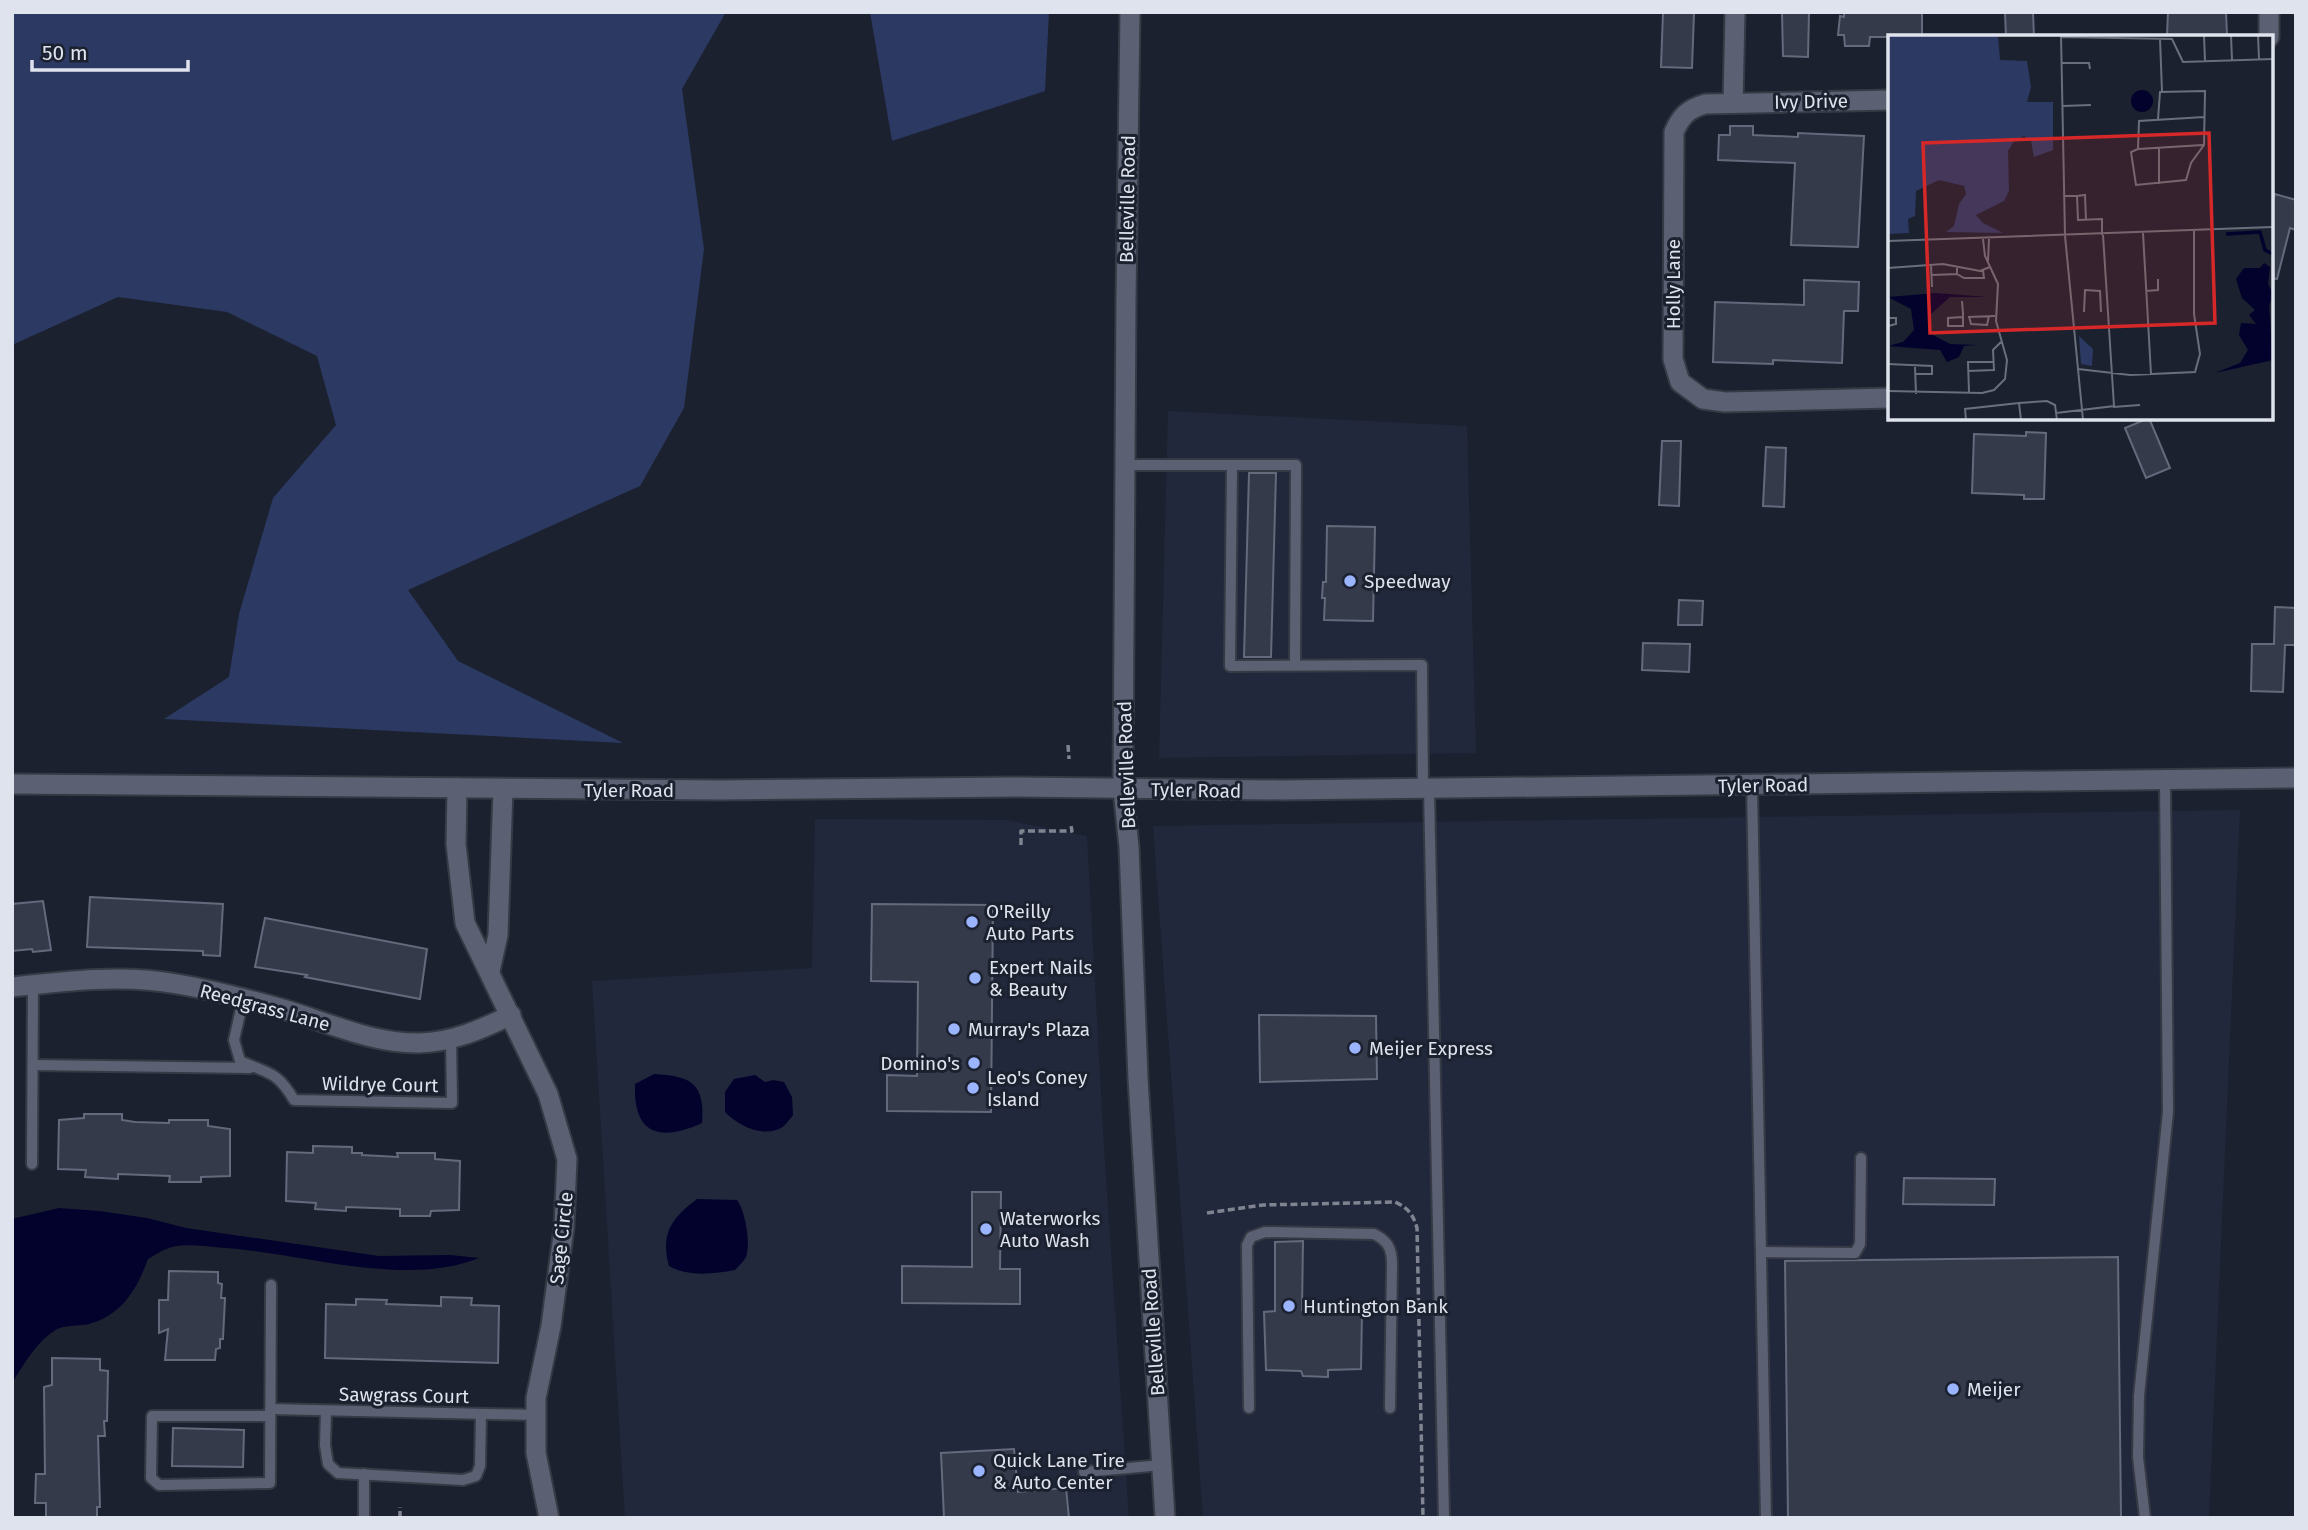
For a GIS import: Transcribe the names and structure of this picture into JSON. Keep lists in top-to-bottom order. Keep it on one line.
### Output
{"streets":{"street":["Ivy Drive","Belleville Road","Holly Lane","Tyler Road","Reedgrass Lane","Sage Circle"],"lane":["Wildrye Court","Sawgrass Court"]},"crossings":[["Ivy Drive","Holly Lane"],["Belleville Road","Tyler Road"],["Tyler Road","Sage Circle"],["Reedgrass Lane","Wildrye Court"],["Reedgrass Lane","Sage Circle"],["Sage Circle","Sawgrass Court"]],"places":["Speedway","O'Reilly Auto Parts","Expert Nails & Beauty","Murray's Plaza","Meijer Express","Domino's","Leo's Coney Island","Waterworks Auto Wash","Huntington Bank","Meijer","Quick Lane Tire & Auto Center"],"scale_bar":"50 m"}
